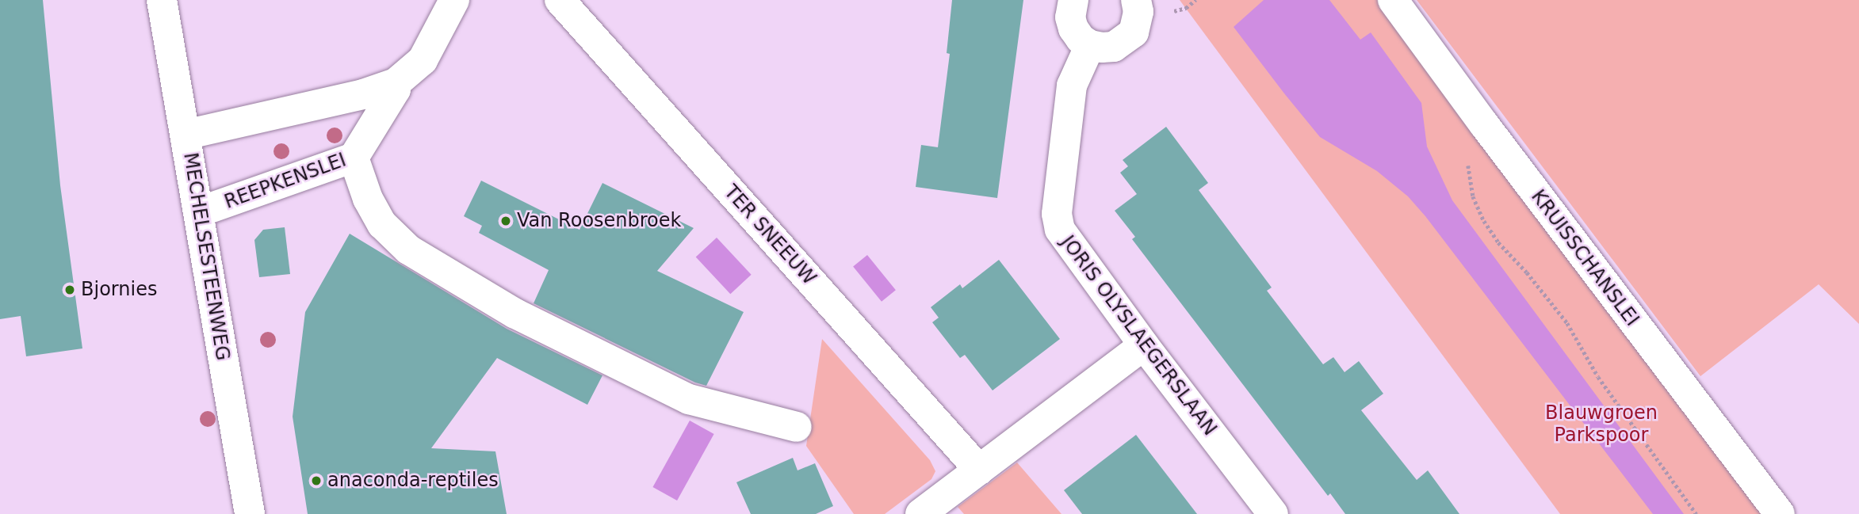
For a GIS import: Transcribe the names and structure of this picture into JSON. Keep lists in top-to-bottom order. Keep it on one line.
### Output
{"streets":{"street":["REEPKENSLEI","TER SNEEUW","MECHELSESTEENWEG","KRUISSCHANSLEI","JORIS OLYSLAEGERSLAAN"]},"crossings":[["REEPKENSLEI","MECHELSESTEENWEG"]],"parks":["Blauwgroen Parkspoor"],"places":["Van Roosenbroek","Bjornies","anaconda-reptiles"]}
